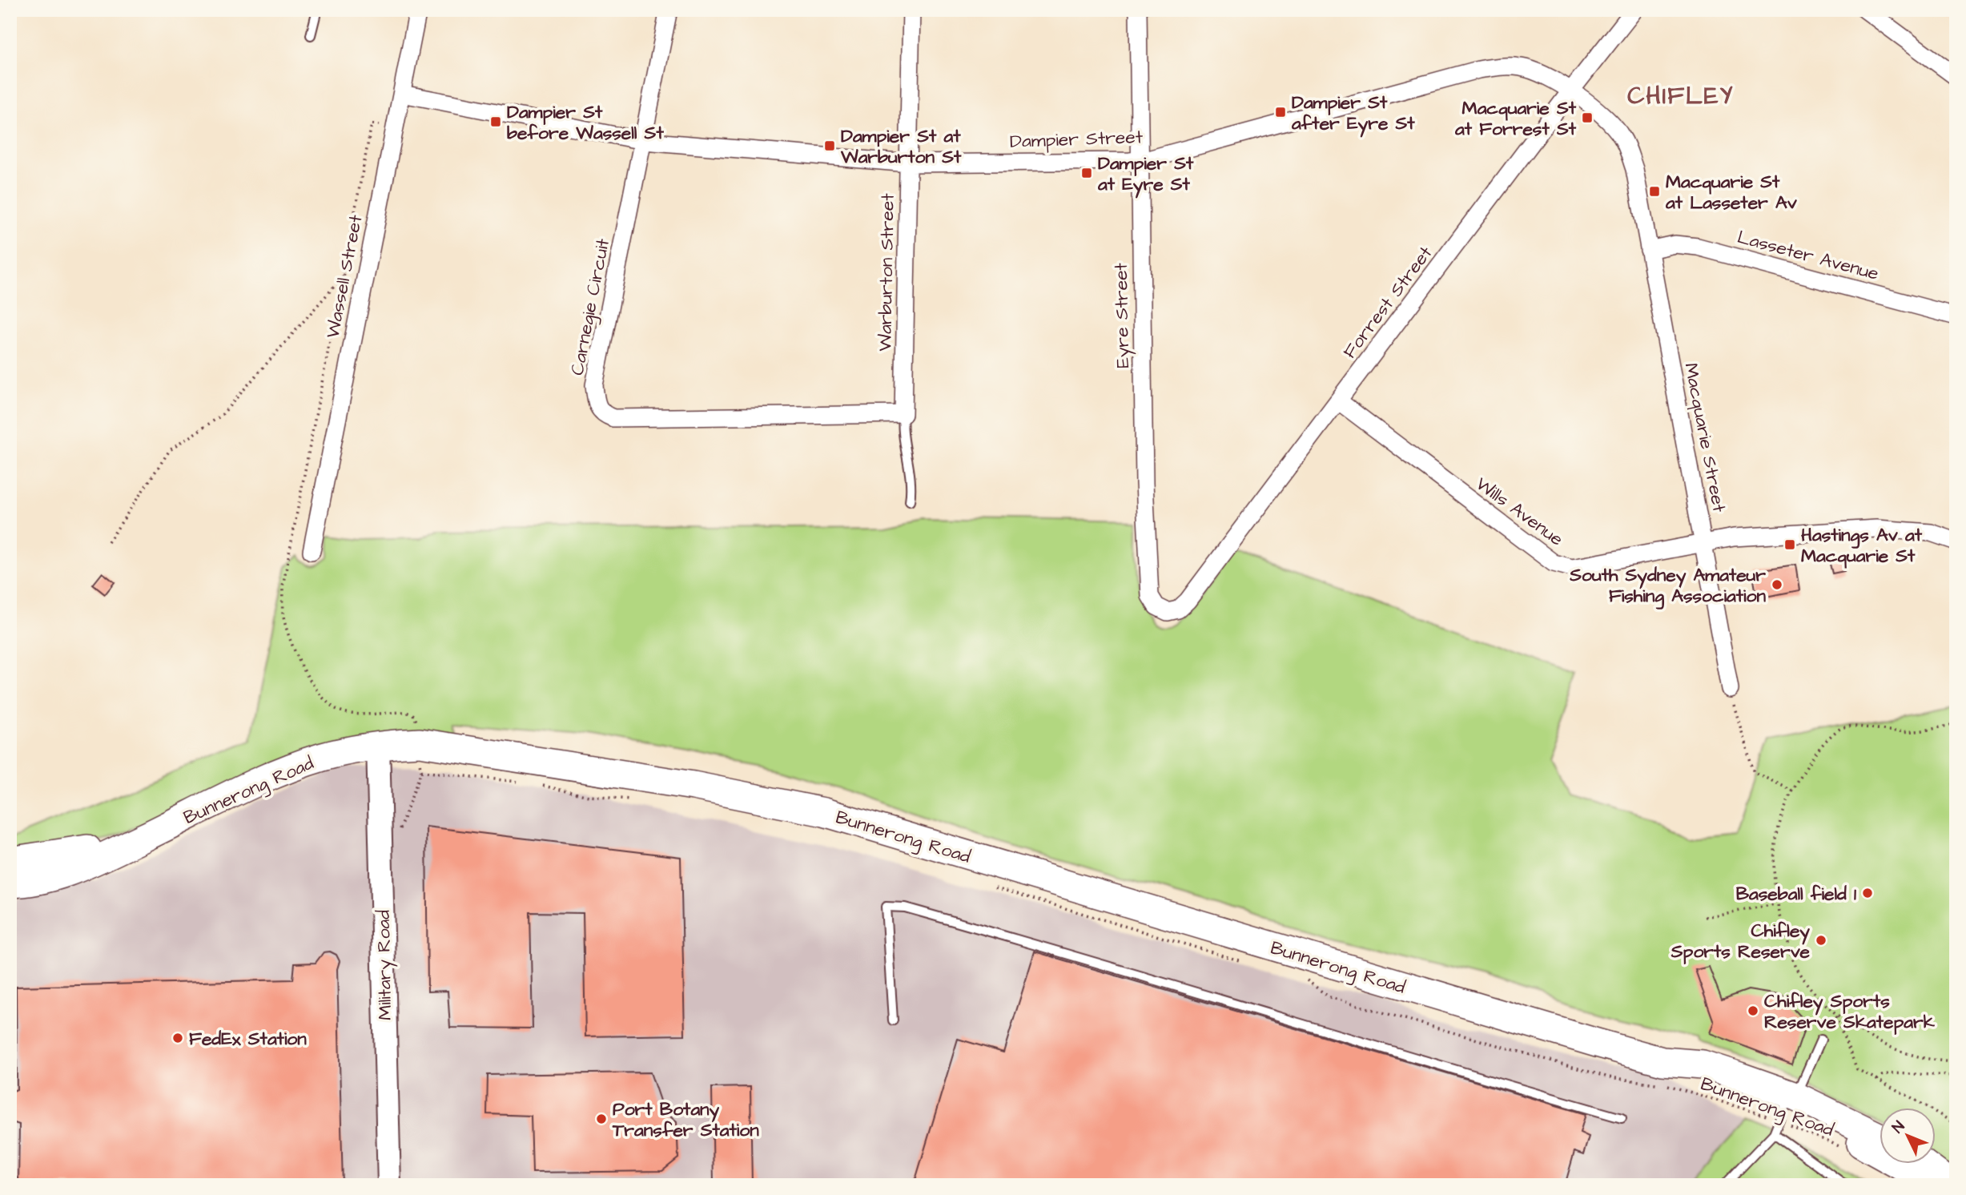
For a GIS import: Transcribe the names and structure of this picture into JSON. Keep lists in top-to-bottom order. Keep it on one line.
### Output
{"streets":{"main road":["Bunnerong Road"],"street":["Dampier Street","Lasseter Avenue","Warburton Street","Wassell Street","Forrest Street","Carnegie Circuit","Eyre Street","Macquarie Street","Wills Avenue","Military Road"]},"crossings":[["Dampier Street","Warburton Street"],["Dampier Street","Wassell Street"],["Dampier Street","Forrest Street"],["Dampier Street","Carnegie Circuit"],["Dampier Street","Eyre Street"],["Dampier Street","Macquarie Street"],["Lasseter Avenue","Macquarie Street"],["Warburton Street","Carnegie Circuit"],["Forrest Street","Eyre Street"],["Forrest Street","Macquarie Street"],["Forrest Street","Wills Avenue"],["Macquarie Street","Wills Avenue"],["Bunnerong Road","Military Road"]],"districts":["CHIFLEY"],"places":{"transit":["Dampier St after Eyre St","Macquarie St at Forrest St","Dampier St before Wassell St","Dampier St at Warburton St","Dampier St at Eyre St","Macquarie St at Lasseter Av","Hastings Av at Macquarie St"],"other":["South Sydney Amateur Fishing Association","Baseball field 1","Chifley Sports Reserve","Chifley Sports Reserve Skatepark","FedEx Station","Port Botany Transfer Station"]},"north":"top left"}
